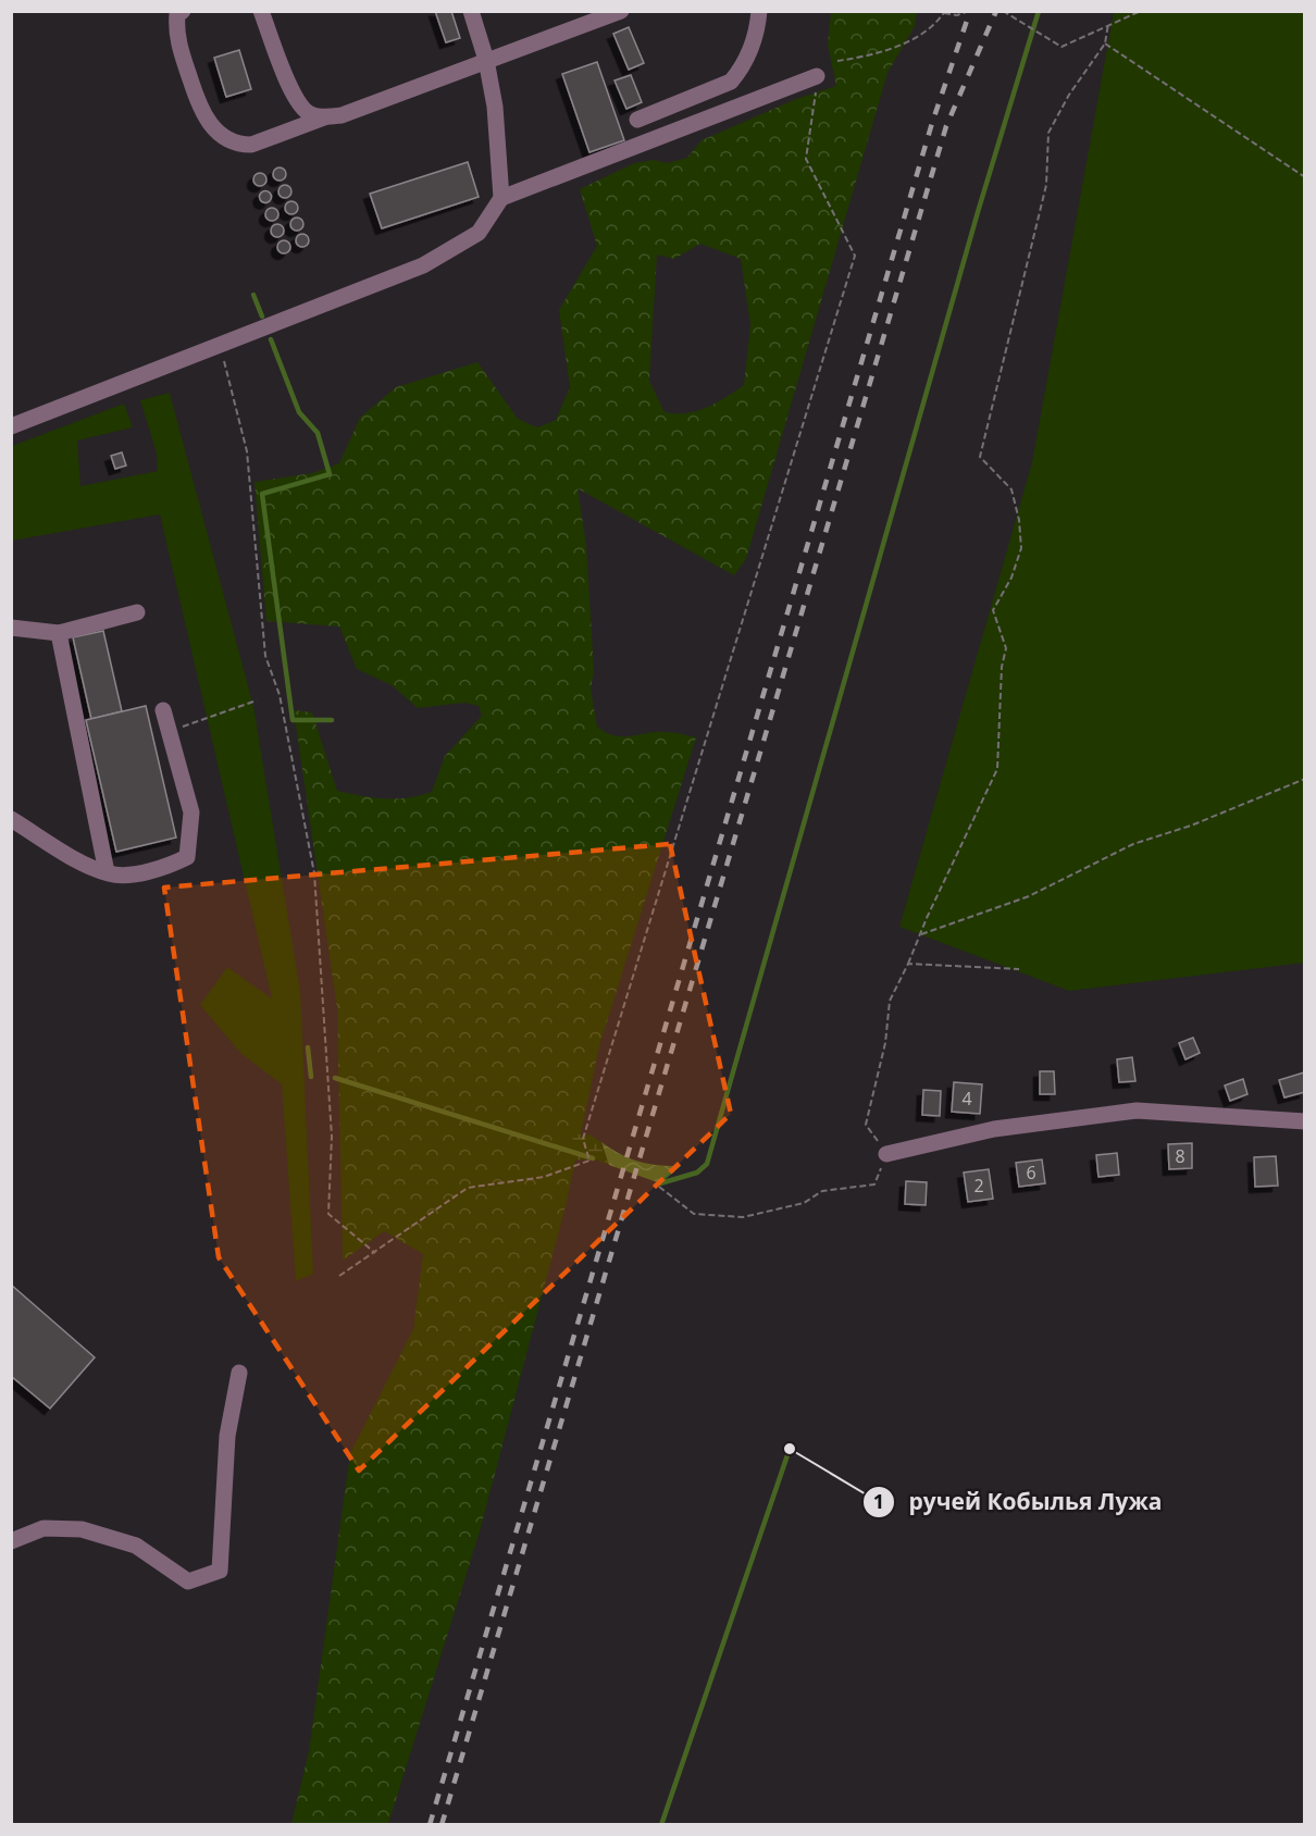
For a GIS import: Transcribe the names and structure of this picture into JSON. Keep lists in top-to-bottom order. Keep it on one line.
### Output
{"places":["ручей Кобылья Лужа"],"house_numbers":["4","8","6","2"]}
